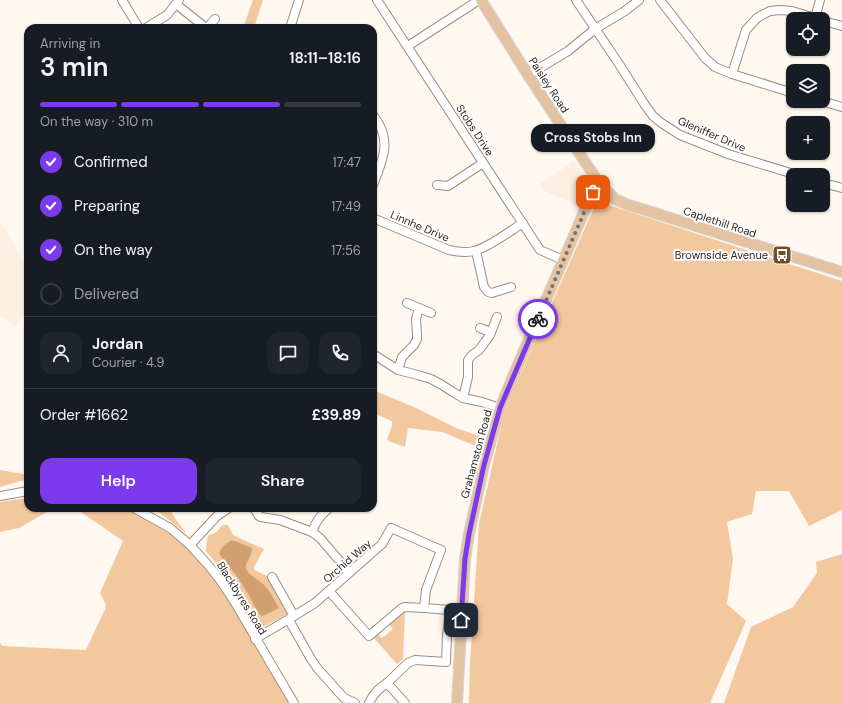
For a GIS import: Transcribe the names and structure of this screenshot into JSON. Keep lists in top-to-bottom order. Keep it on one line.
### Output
{"streets":{"main road":["Paisley Road","Caplethill Road","Grahamston Road"],"street":["Stobs Drive","Gleniffer Drive","Linnhe Drive","Orchid Way","Blackbyres Road"]},"crossings":[["Paisley Road","Caplethill Road"],["Paisley Road","Grahamston Road"],["Stobs Drive","Linnhe Drive"],["Stobs Drive","Grahamston Road"],["Caplethill Road","Grahamston Road"],["Orchid Way","Blackbyres Road"]],"places":{"other":["Cross Stobs Inn"],"bus stop":["Brownside Avenue"]},"page":{"map_buttons":["+","−"],"heading":["3 min","Arriving in","18:11–18:16"],"panel":["Jordan","Courier · 4.9","Order #1662","£39.89"],"bar":"On the way · 310 m","bubble":"Cross Stobs Inn","list":[["Confirmed","17:47"],["Preparing","17:49"],["On the way","17:56"],"Delivered"],"buttons":["Help","Share"]}}
